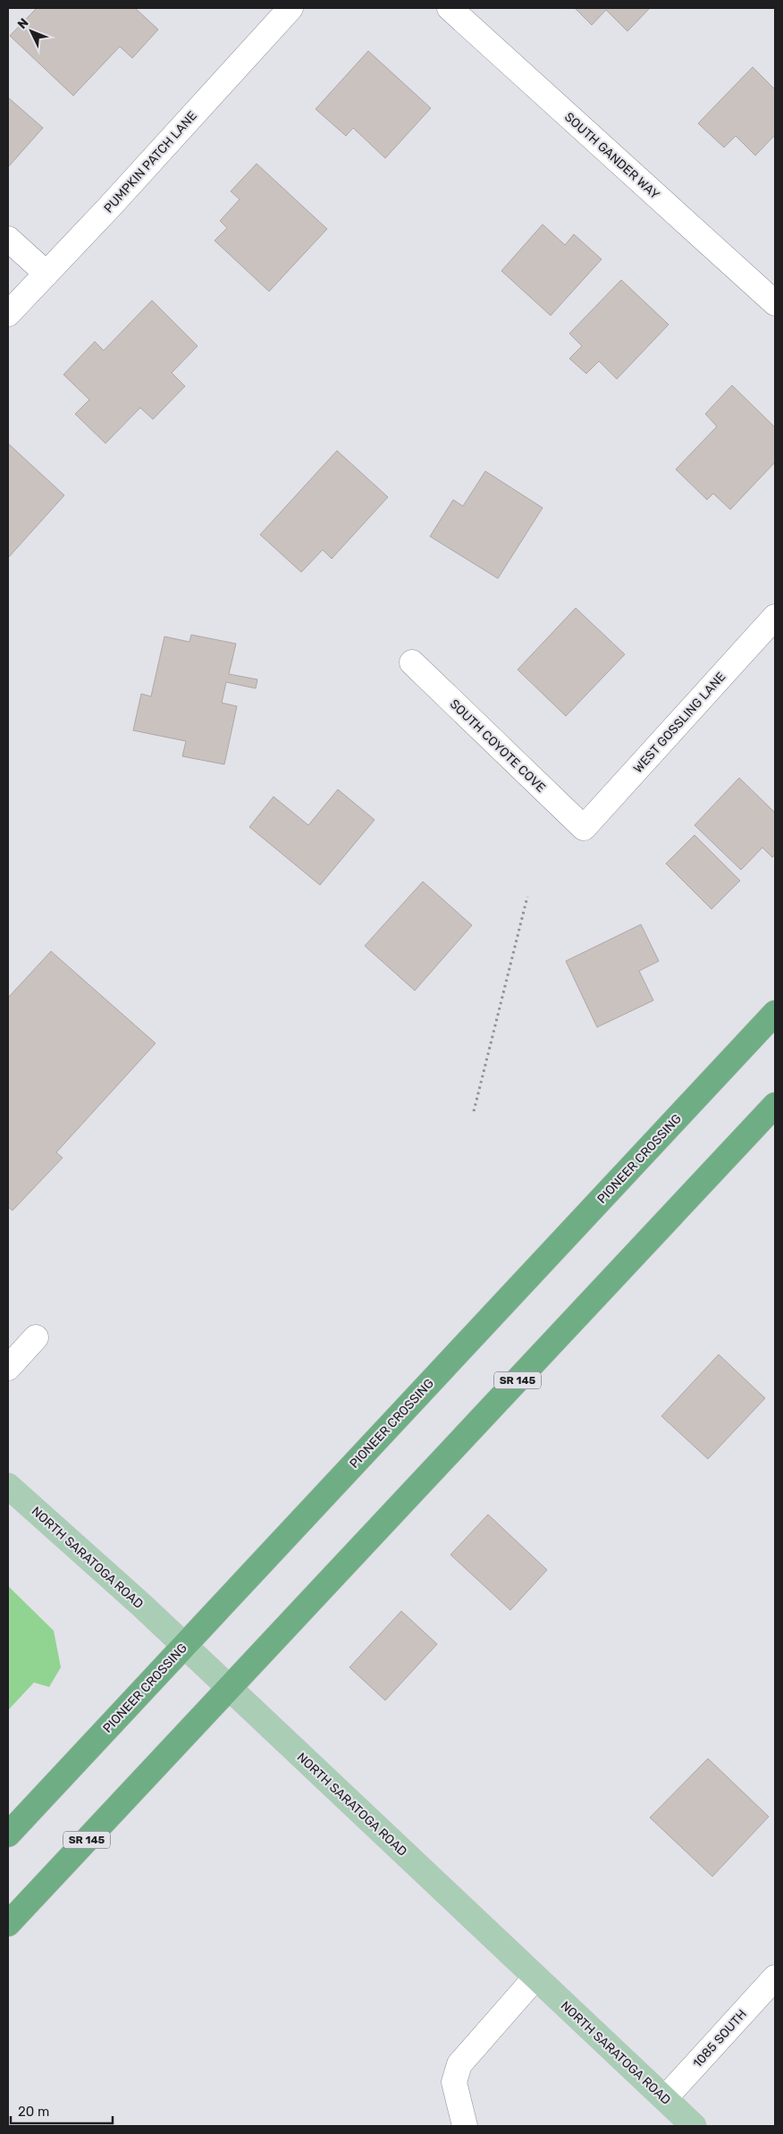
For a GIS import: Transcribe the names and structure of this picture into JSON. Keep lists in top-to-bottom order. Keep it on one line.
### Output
{"streets":{"highway":["PIONEER CROSSING","SR 145"],"main road":["NORTH SARATOGA ROAD"],"street":["SOUTH GANDER WAY","PUMPKIN PATCH LANE","WEST GOSSLING LANE","SOUTH COYOTE COVE","1085 SOUTH"]},"crossings":[["WEST GOSSLING LANE","SOUTH COYOTE COVE"],["PIONEER CROSSING","NORTH SARATOGA ROAD"],["SR 145","NORTH SARATOGA ROAD"],["NORTH SARATOGA ROAD","1085 SOUTH"]],"scale_bar":"20 m","north":"top left"}
